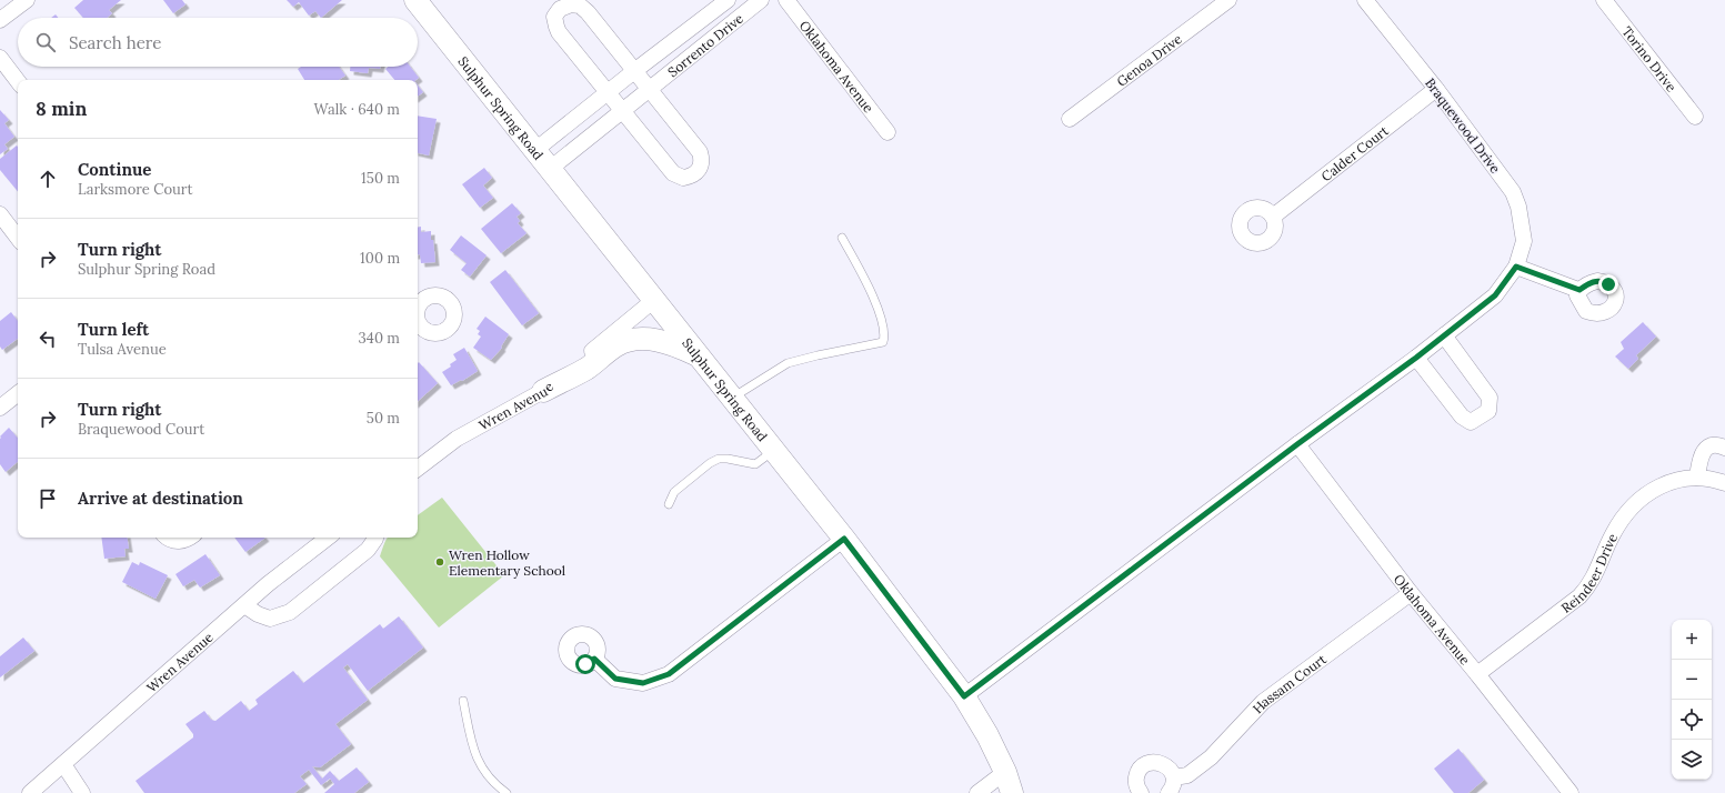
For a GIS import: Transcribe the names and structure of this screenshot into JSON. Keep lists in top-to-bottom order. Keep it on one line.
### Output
{"streets":{"main road":["Sulphur Spring Road"],"street":["Sorrento Drive","Torino Drive","Genoa Drive","Oklahoma Avenue","Braquewood Drive","Calder Court","Wren Avenue","Reindeer Drive","Hassam Court"]},"crossings":[["Sorrento Drive","Sulphur Spring Road"],["Oklahoma Avenue","Braquewood Drive"],["Oklahoma Avenue","Reindeer Drive"],["Oklahoma Avenue","Hassam Court"],["Sulphur Spring Road","Braquewood Drive"],["Sulphur Spring Road","Wren Avenue"],["Braquewood Drive","Calder Court"]],"places":["Wren Hollow Elementary School"],"page":{"search":"Search here","heading":["8 min","Walk · 640 m"],"list":[["Continue","Larksmore Court","150 m"],["Turn right","Sulphur Spring Road","100 m"],["Turn left","Tulsa Avenue","340 m"],["Turn right","Braquewood Court","50 m"],"Arrive at destination"],"map_buttons":["+","−"]}}
